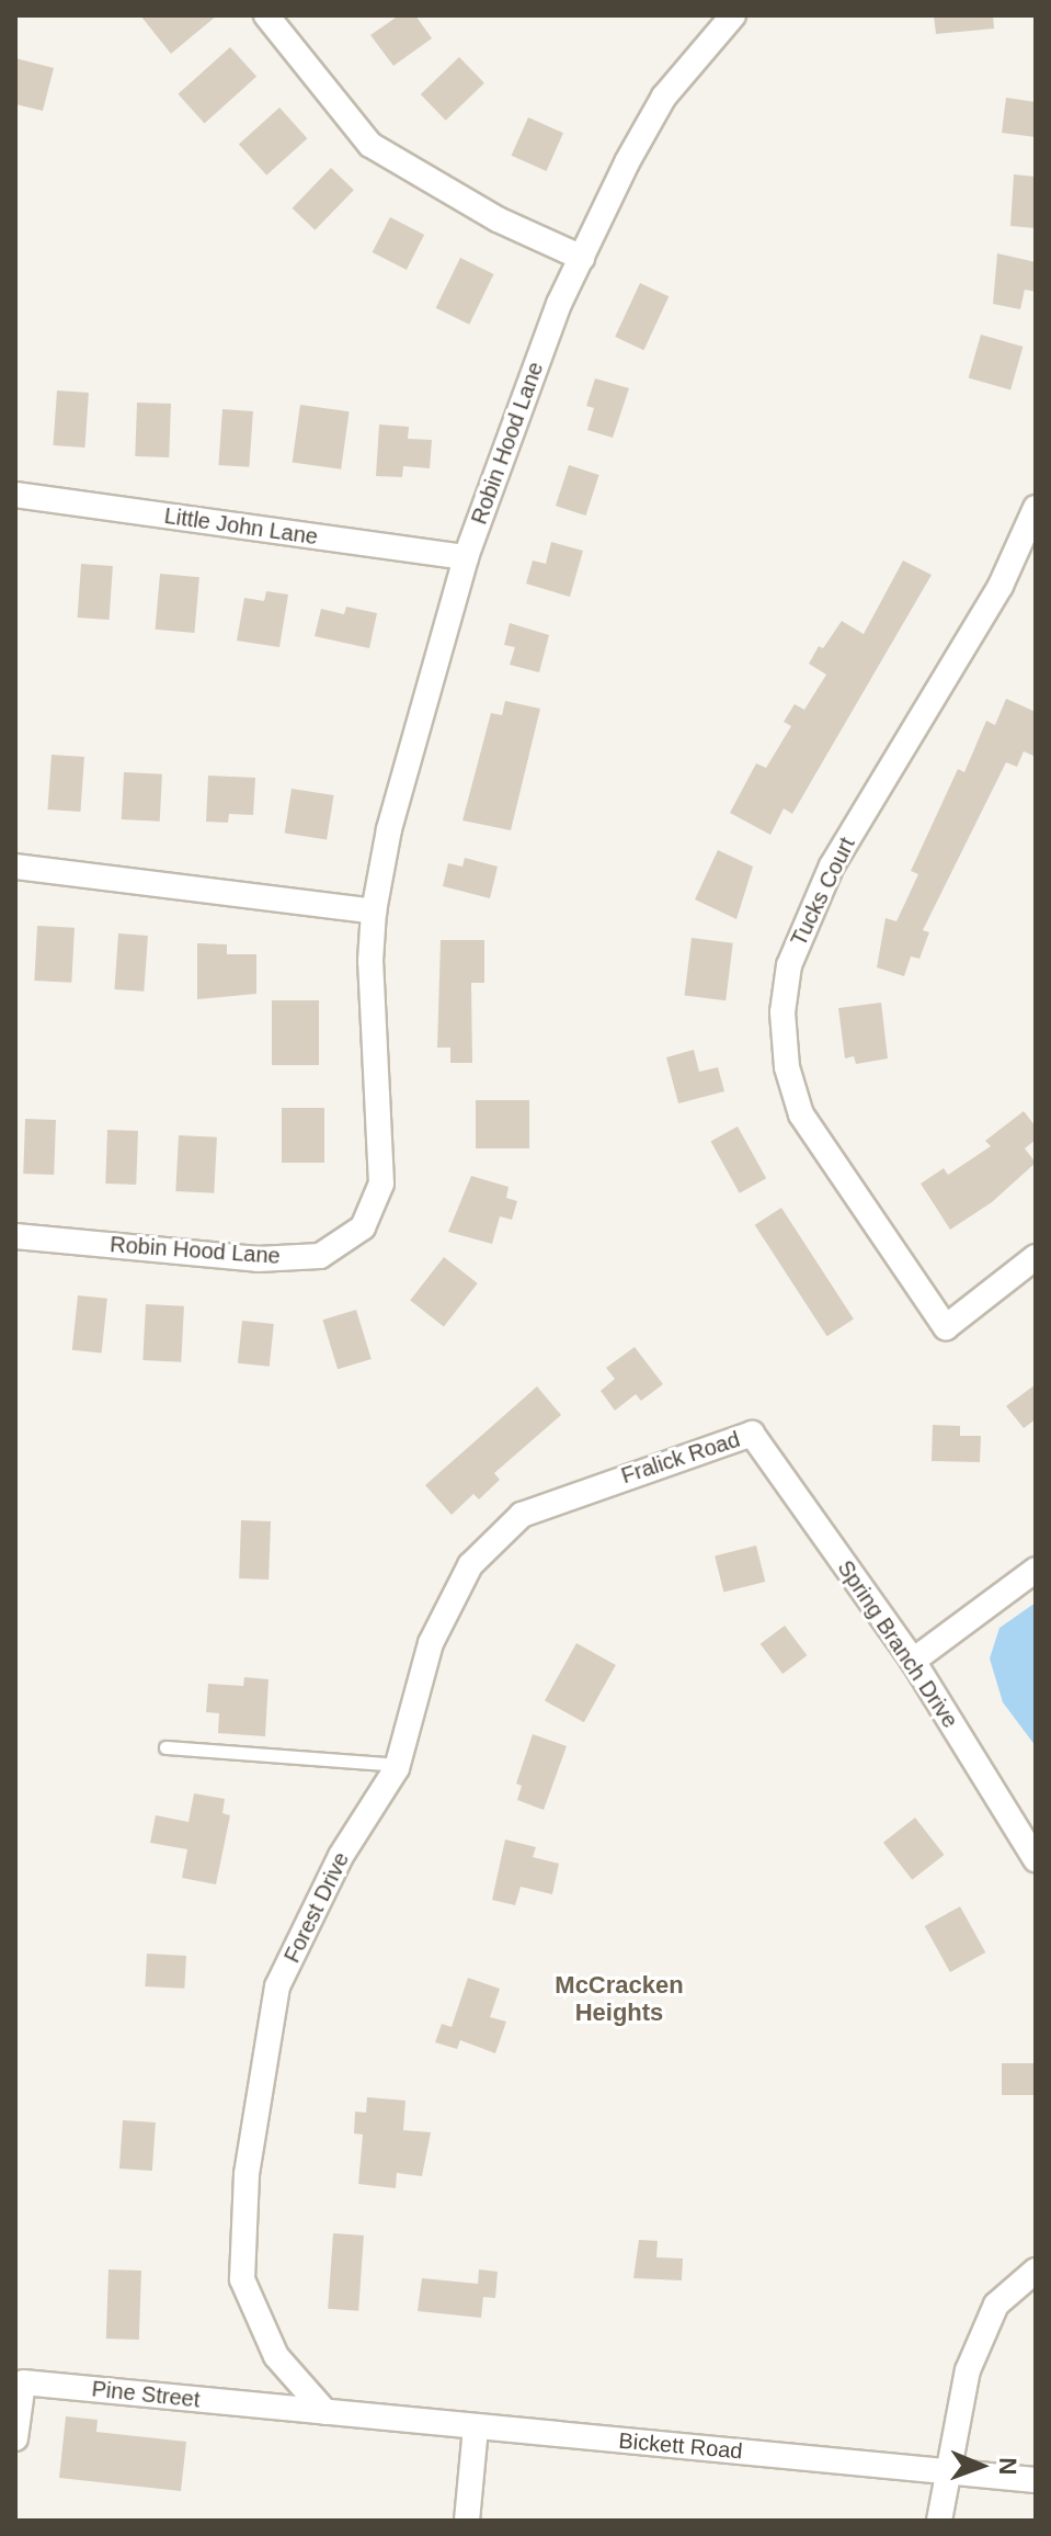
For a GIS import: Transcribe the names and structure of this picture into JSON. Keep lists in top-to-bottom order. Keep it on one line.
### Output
{"streets":{"street":["Robin Hood Lane","Little John Lane","Tucks Court","Fralick Road","Spring Branch Drive","Forest Drive","Pine Street","Bickett Road"]},"crossings":[["Robin Hood Lane","Little John Lane"],["Fralick Road","Spring Branch Drive"],["Fralick Road","Forest Drive"],["Forest Drive","Pine Street"],["Forest Drive","Bickett Road"],["Pine Street","Bickett Road"]],"districts":["McCracken Heights"],"north":"right"}
